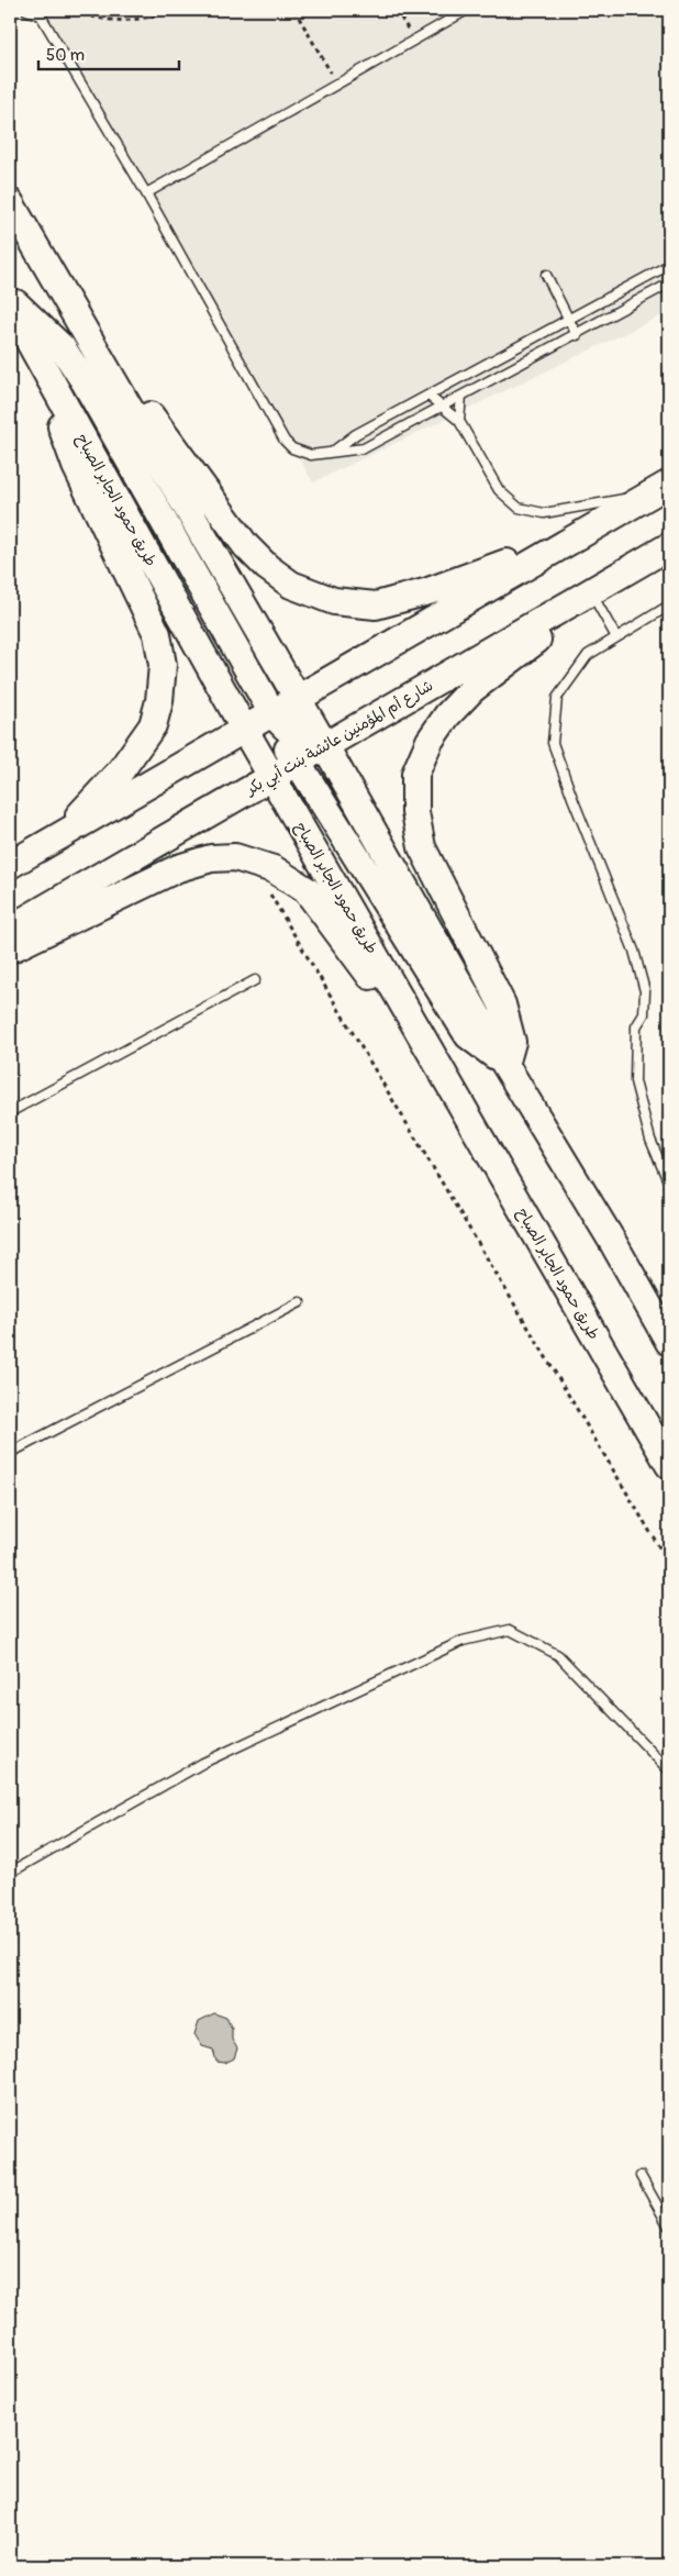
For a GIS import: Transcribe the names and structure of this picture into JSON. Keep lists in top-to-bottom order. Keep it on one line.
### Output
{"streets":{"main road":["طريق حمود الجابر الصباح","شارع أم المؤمنين عائشة بنت أبي بكر"]},"crossings":[["طريق حمود الجابر الصباح","شارع أم المؤمنين عائشة بنت أبي بكر"]],"scale_bar":"50 m"}
